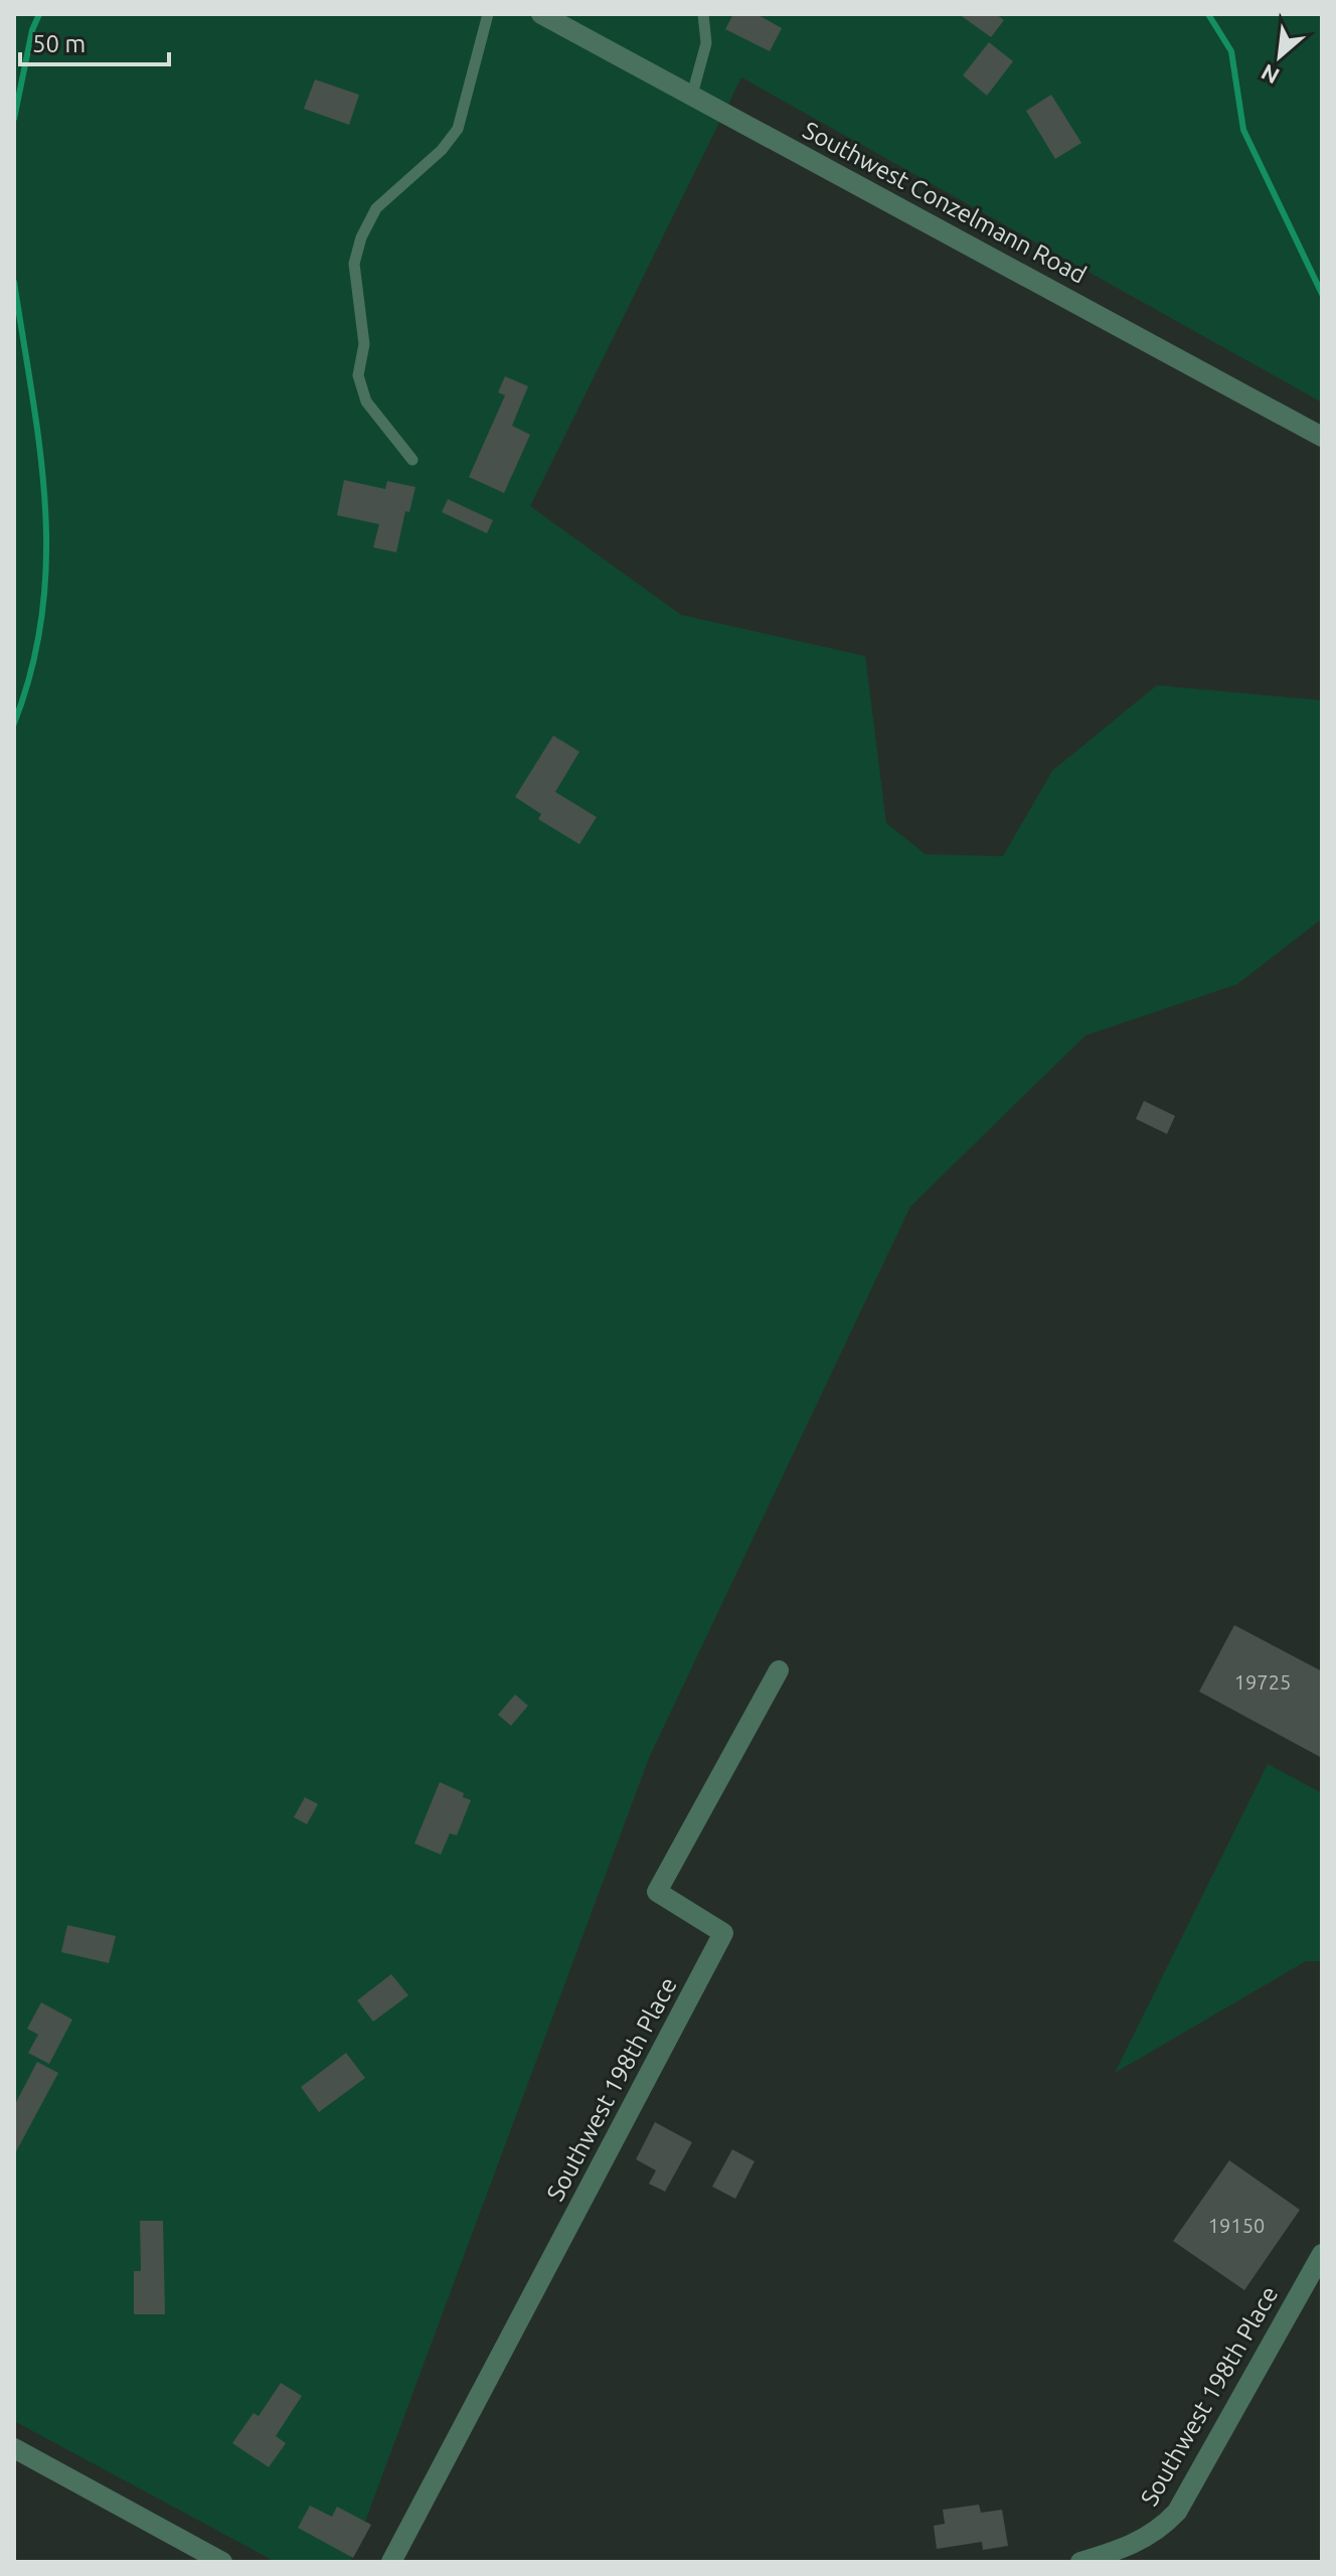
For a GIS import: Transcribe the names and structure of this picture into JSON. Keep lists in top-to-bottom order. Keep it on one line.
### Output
{"streets":{"street":["Southwest Conzelmann Road","Southwest 198th Place"]},"house_numbers":["19725","19150"],"scale_bar":"50 m","north":"bottom left"}
